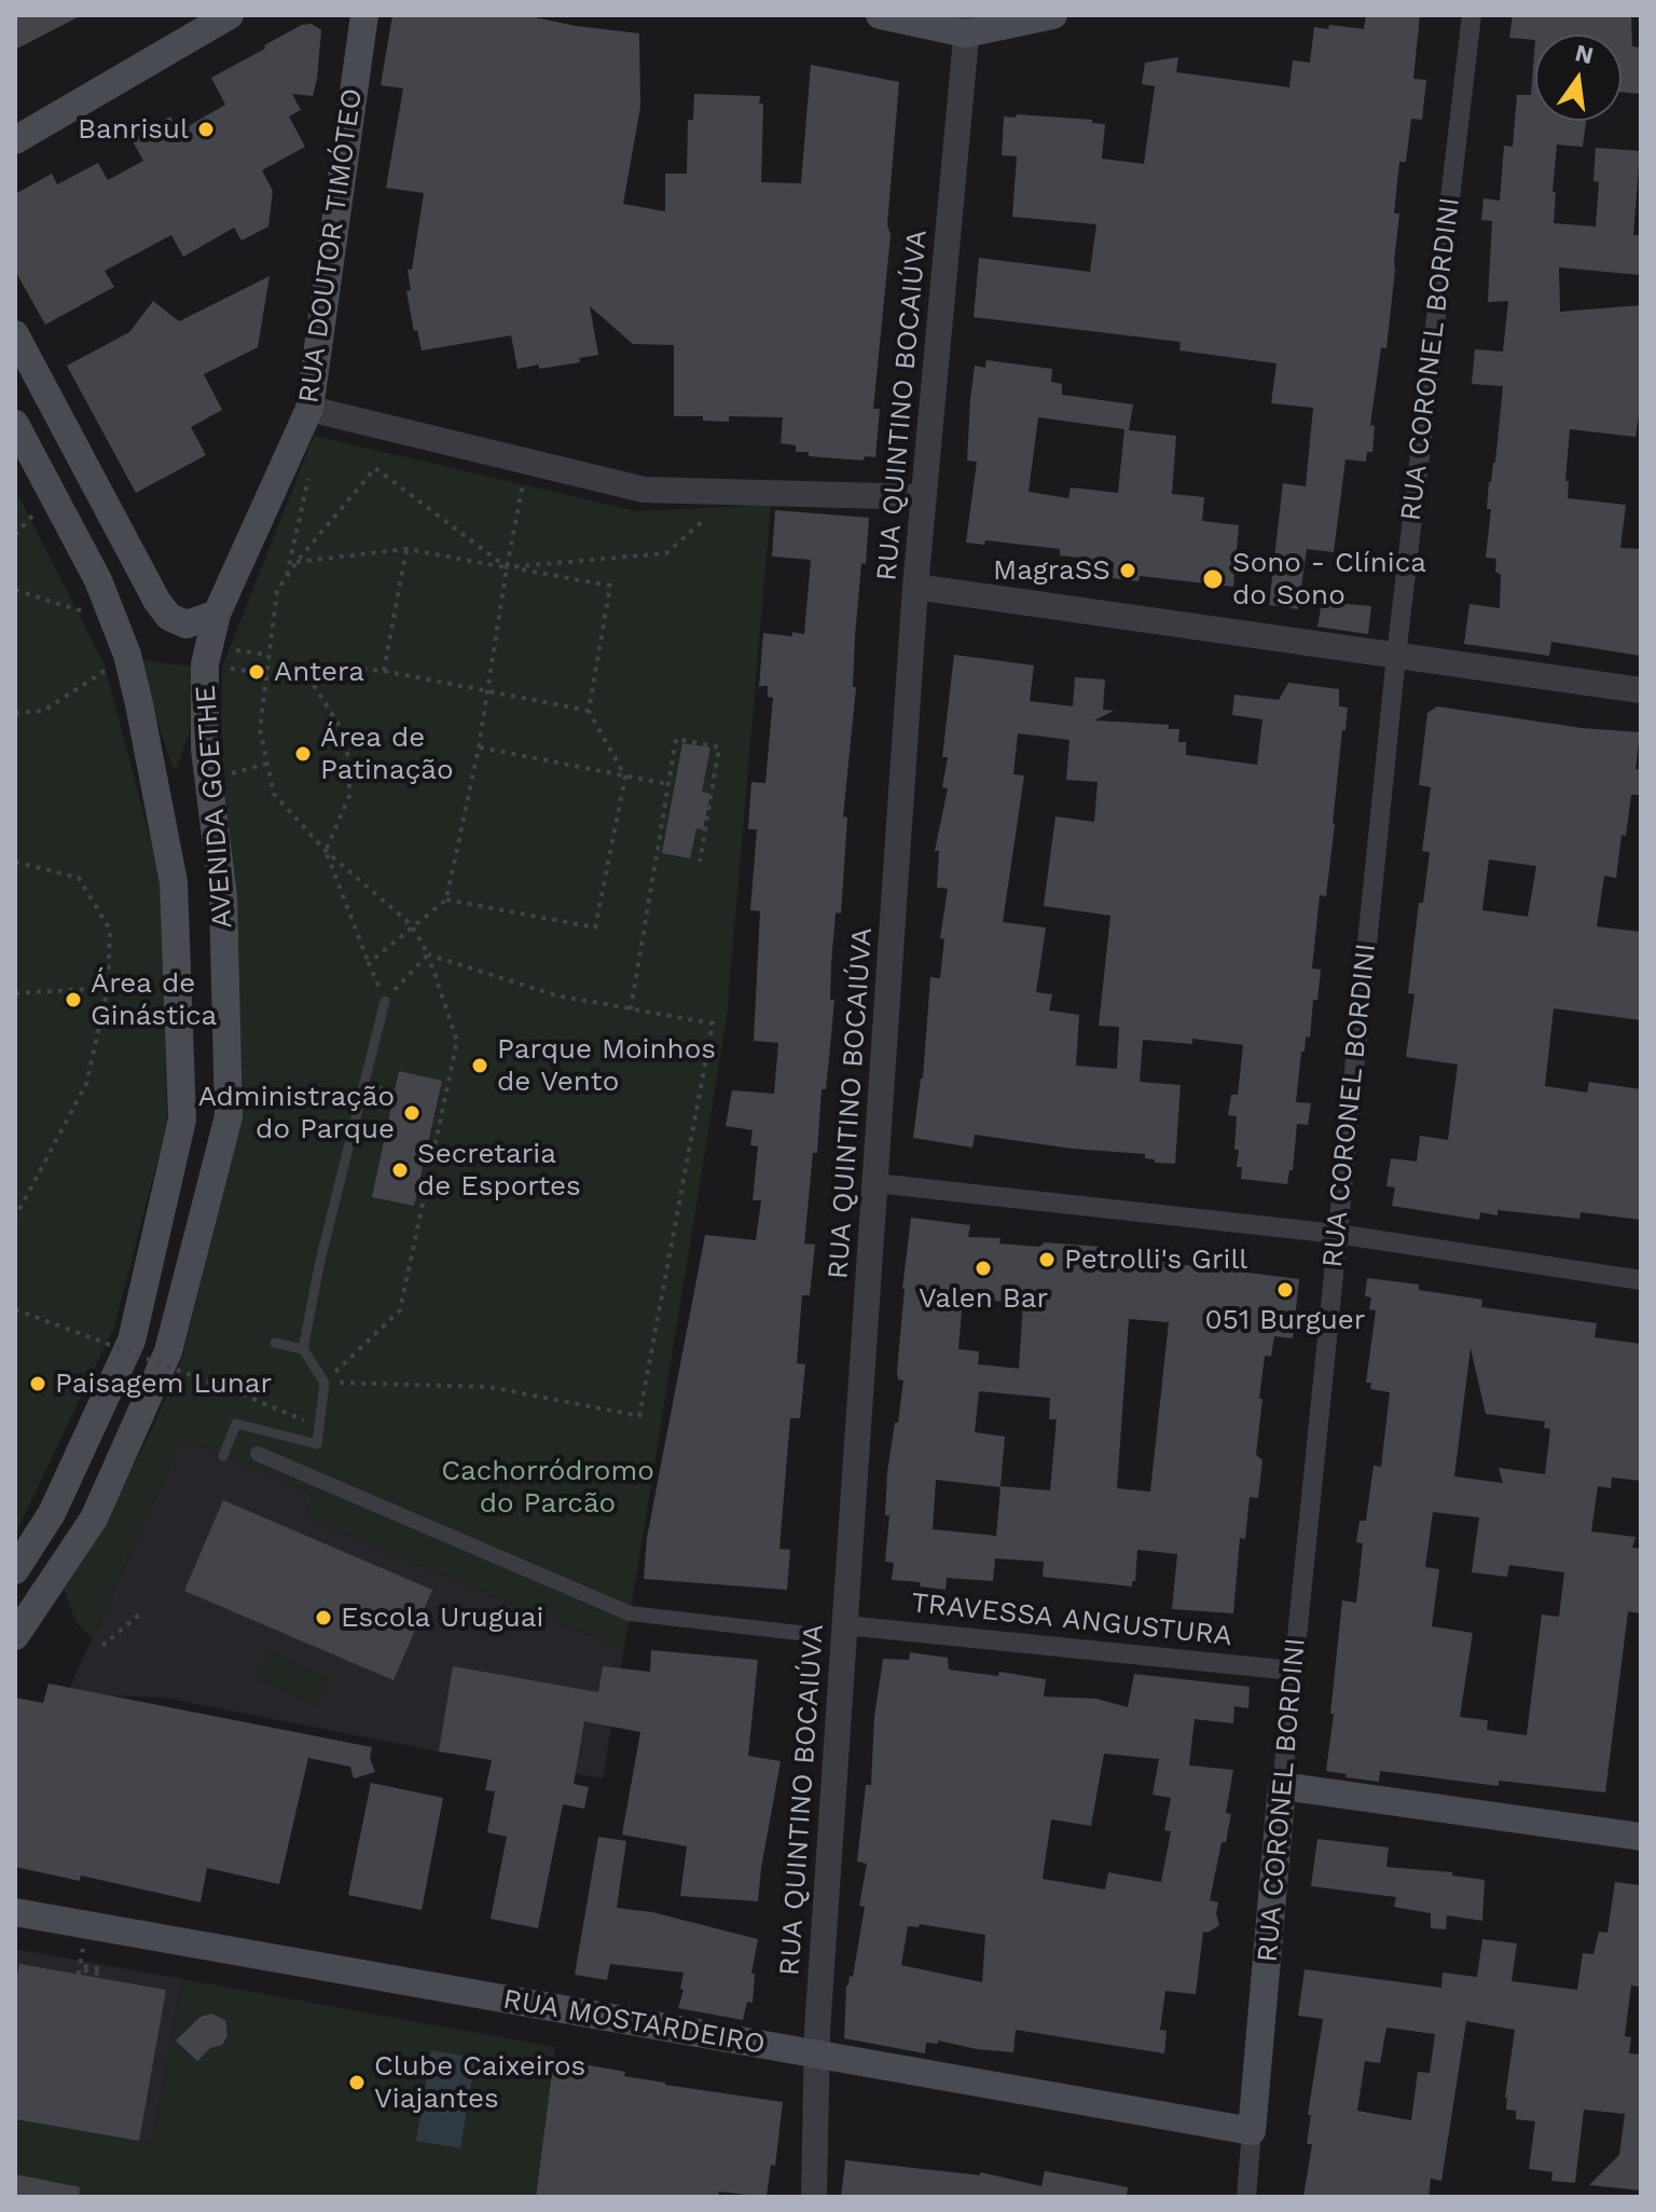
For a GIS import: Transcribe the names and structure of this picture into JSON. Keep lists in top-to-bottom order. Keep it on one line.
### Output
{"streets":{"main road":["RUA DOUTOR TIMÓTEO","RUA CORONEL BORDINI","AVENIDA GOETHE","RUA MOSTARDEIRO"],"street":["RUA QUINTINO BOCAIÚVA","TRAVESSA ANGUSTURA"]},"crossings":[["RUA DOUTOR TIMÓTEO","AVENIDA GOETHE"],["RUA CORONEL BORDINI","TRAVESSA ANGUSTURA"],["RUA CORONEL BORDINI","RUA MOSTARDEIRO"],["RUA QUINTINO BOCAIÚVA","TRAVESSA ANGUSTURA"],["RUA QUINTINO BOCAIÚVA","RUA MOSTARDEIRO"]],"parks":["Cachorródromo do Parcão"],"places":["Banrisul","MagraSS","Sono - Clínica do Sono","Antera","Área de Patinação","Área de Ginástica","Parque Moinhos de Vento","Administração do Parque","Secretaria de Esportes","Petrolli's Grill","Valen Bar","051 Burguer","Paisagem Lunar","Escola Uruguai","Clube Caixeiros Viajantes"],"north":"top"}
